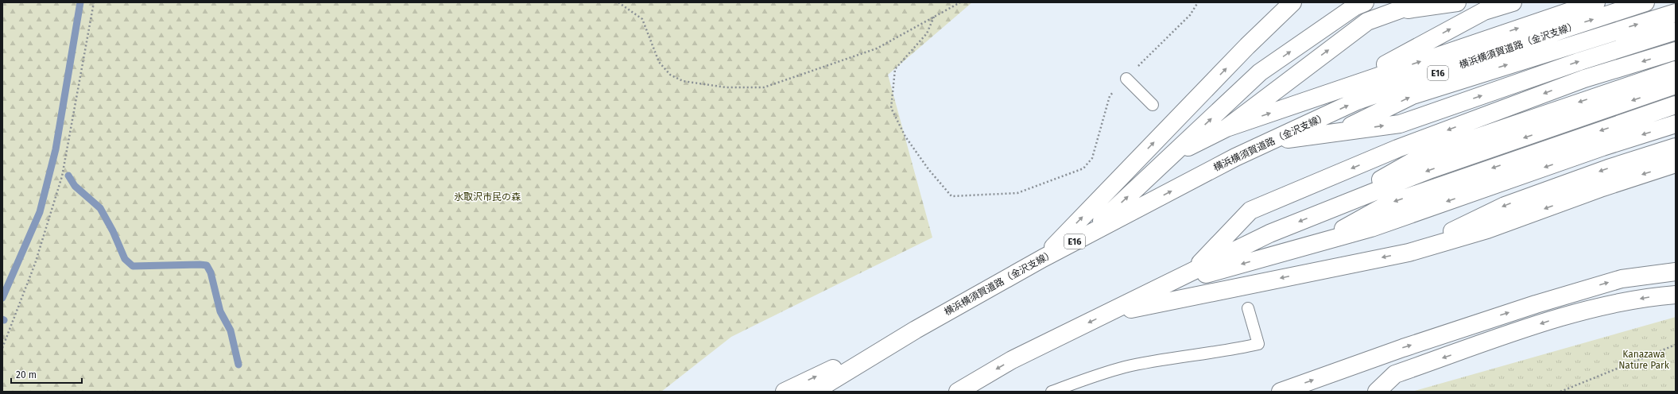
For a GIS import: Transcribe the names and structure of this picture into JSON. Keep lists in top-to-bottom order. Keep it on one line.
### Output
{"streets":{"highway":["横浜横須賀道路（金沢支線）","E16"]},"crossings":[["横浜横須賀道路（金沢支線）","E16"]],"parks":["氷取沢市民の森","Kanazawa Nature Park"],"scale_bar":"20 m"}
